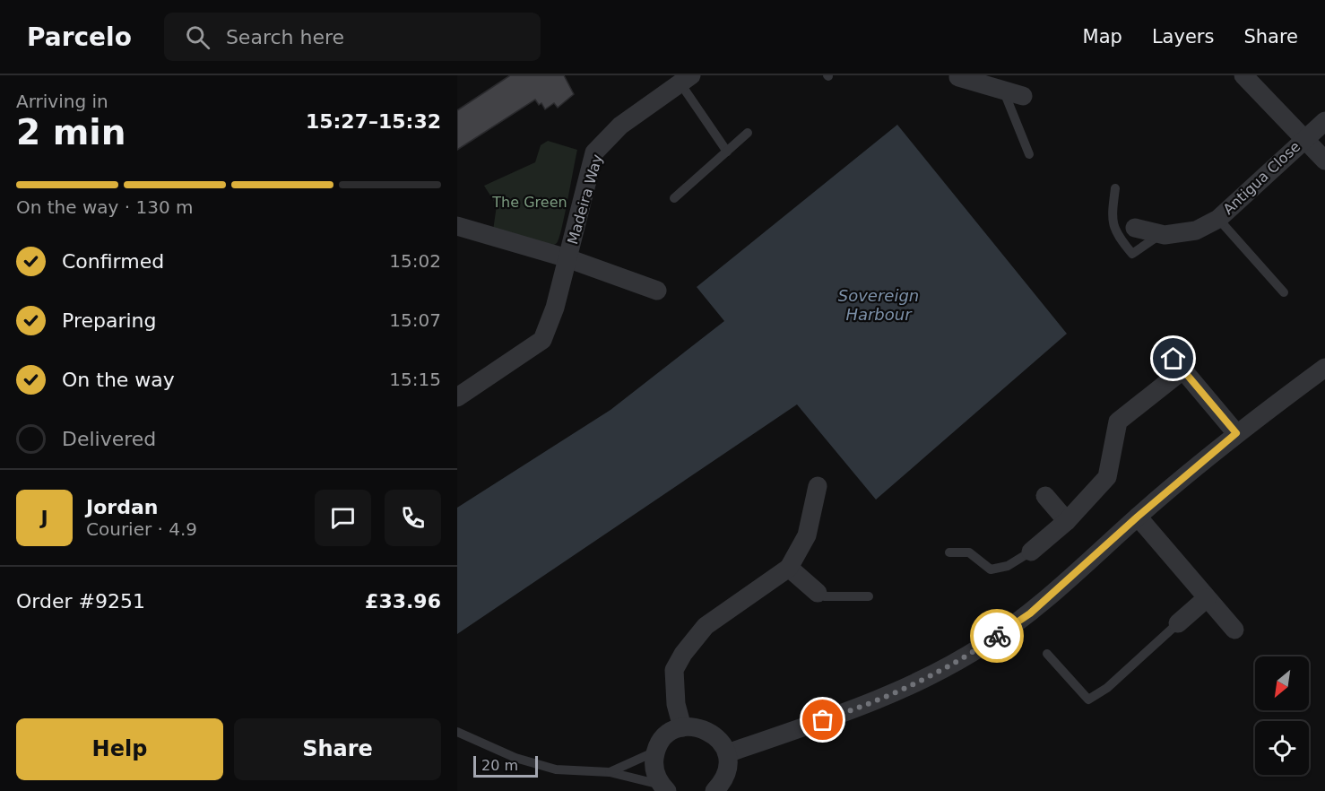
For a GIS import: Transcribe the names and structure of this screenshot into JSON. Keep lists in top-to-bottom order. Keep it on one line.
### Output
{"streets":{"street":["Antigua Close","Madeira Way"]},"water":["Sovereign Harbour"],"parks":["The Green"],"scale_bar":"20 m","north":"bottom left","page":{"header":"Parcelo","search":"Search here","nav":["Map","Layers","Share"],"heading":["2 min","Arriving in","15:27–15:32"],"panel":["Jordan","Courier · 4.9","Order #9251","£33.96"],"bar":"On the way · 130 m","list":[["Confirmed","15:02"],["Preparing","15:07"],["On the way","15:15"],"Delivered"],"round":"J","buttons":["Help","Share"],"scale":"20 m"}}
